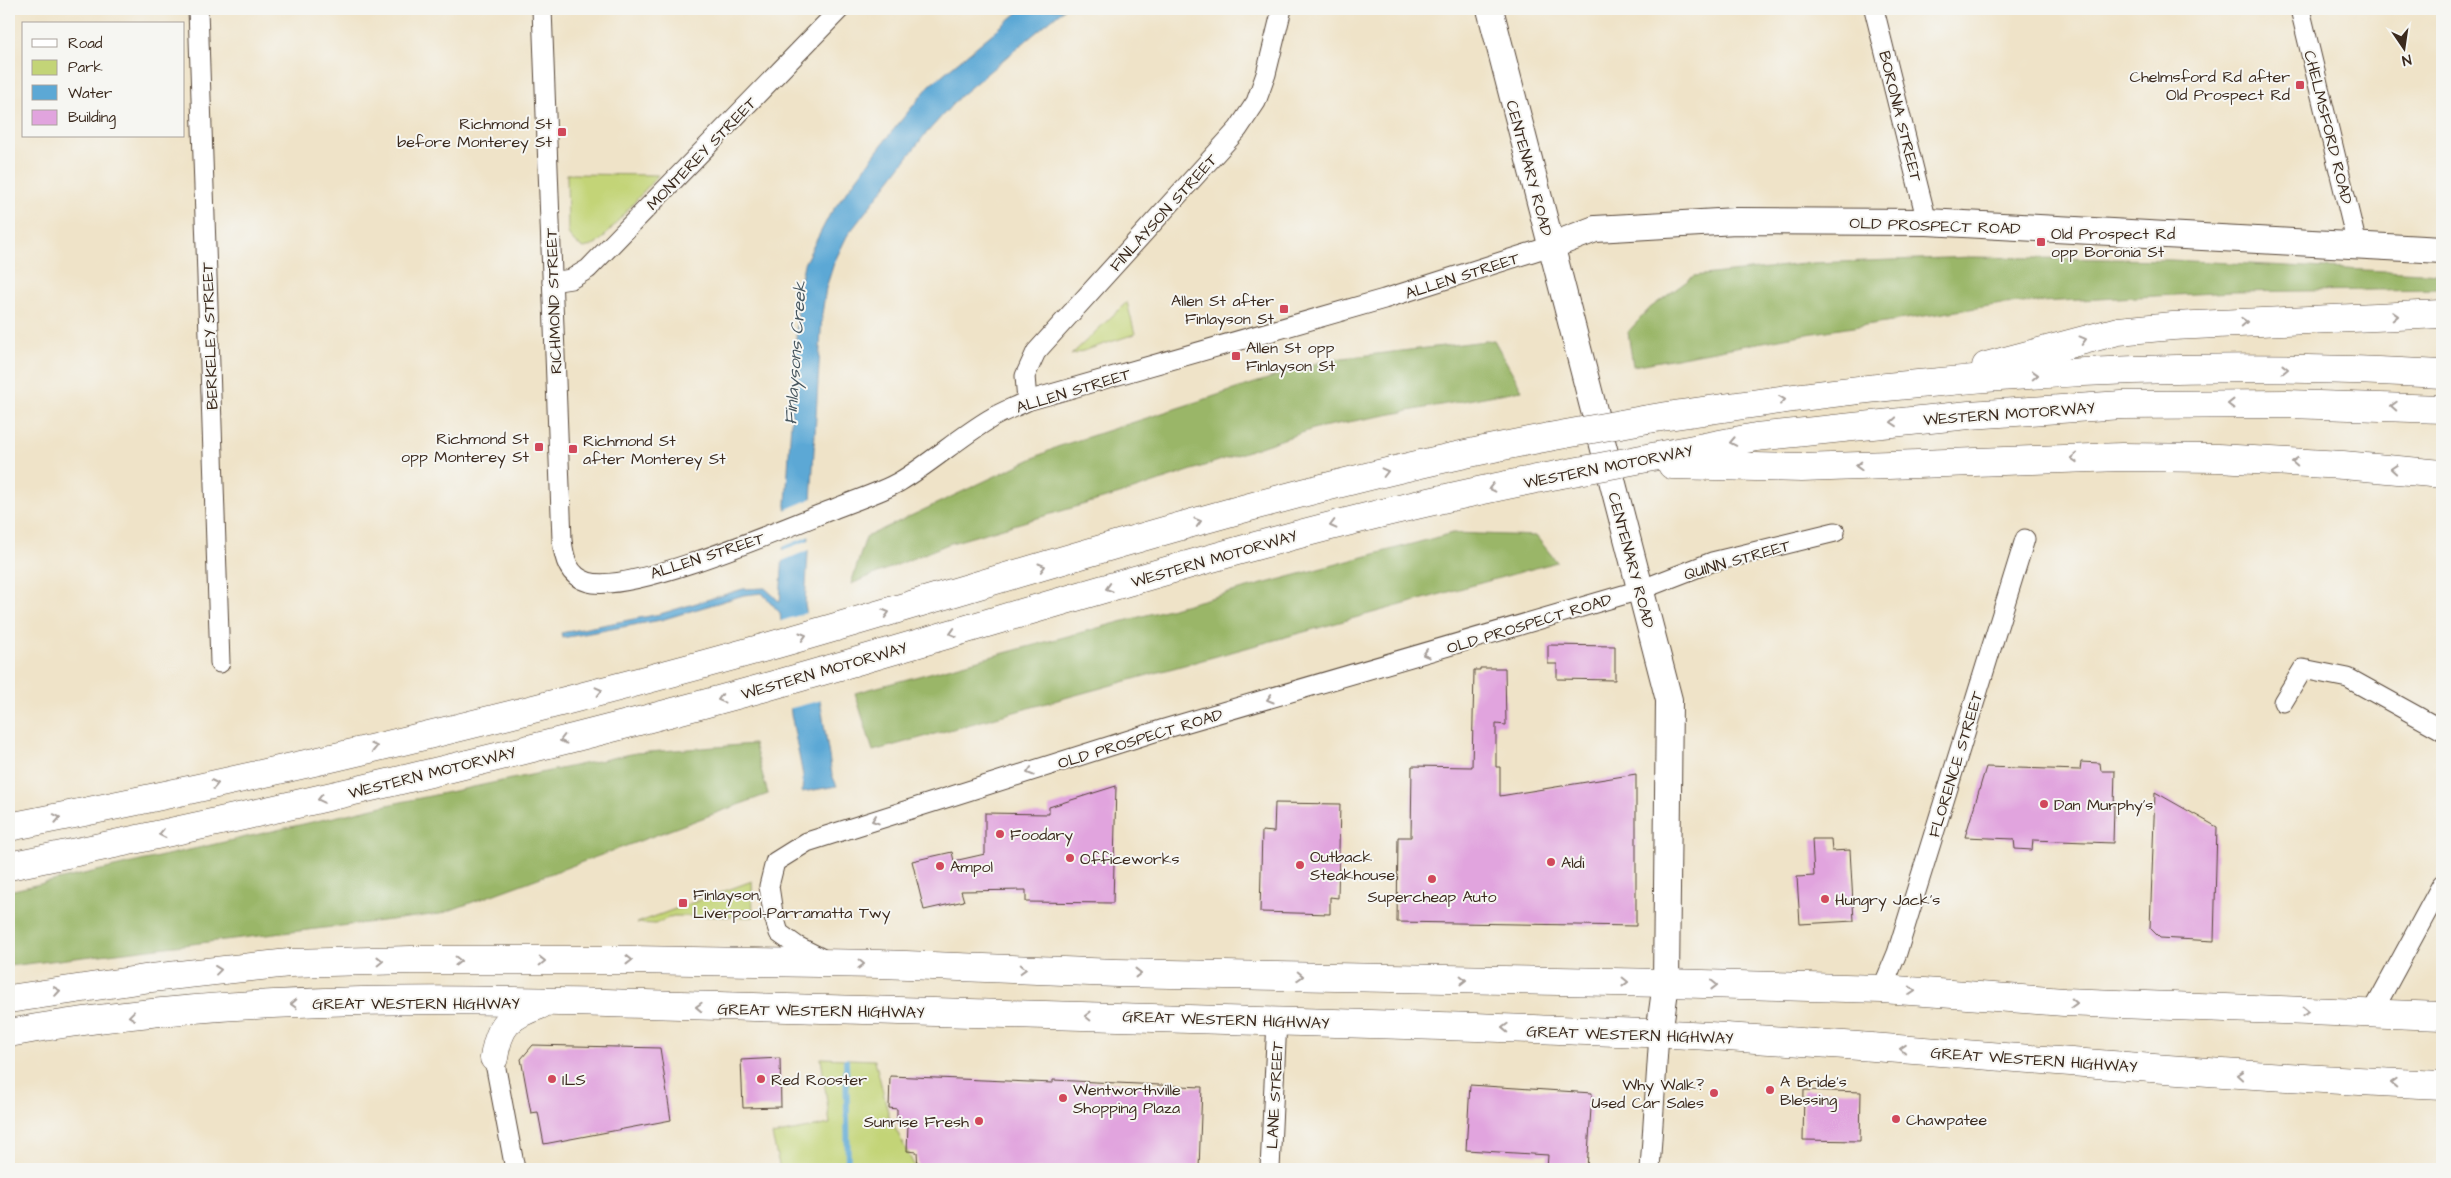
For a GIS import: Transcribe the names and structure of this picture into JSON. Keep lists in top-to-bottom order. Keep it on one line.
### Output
{"streets":{"highway":["WESTERN MOTORWAY","GREAT WESTERN HIGHWAY"],"main road":["CENTENARY ROAD","OLD PROSPECT ROAD"],"street":["BORONIA STREET","CHELMSFORD ROAD","MONTEREY STREET","FINLAYSON STREET","ALLEN STREET","RICHMOND STREET","BERKELEY STREET","QUINN STREET","FLORENCE STREET","LANE STREET"]},"crossings":[["BORONIA STREET","OLD PROSPECT ROAD"],["CHELMSFORD ROAD","OLD PROSPECT ROAD"],["MONTEREY STREET","RICHMOND STREET"],["CENTENARY ROAD","OLD PROSPECT ROAD"],["CENTENARY ROAD","ALLEN STREET"],["CENTENARY ROAD","QUINN STREET"],["CENTENARY ROAD","GREAT WESTERN HIGHWAY"],["FINLAYSON STREET","ALLEN STREET"],["OLD PROSPECT ROAD","ALLEN STREET"],["OLD PROSPECT ROAD","QUINN STREET"],["ALLEN STREET","RICHMOND STREET"],["GREAT WESTERN HIGHWAY","LANE STREET"]],"one_way":["OLD PROSPECT ROAD"],"water":["Finlaysons Creek"],"places":{"transit":["Chelmsford Rd after Old Prospect Rd","Richmond St before Monterey St","Old Prospect Rd opp Boronia St","Allen St after Finlayson St","Allen St opp Finlayson St","Richmond St opp Monterey St","Richmond St after Monterey St","Finlayson, Liverpool-Parramatta Twy"],"other":["Dan Murphy's","Foodary","Officeworks","Aldi","Outback Steakhouse","Ampol","Supercheap Auto","Hungry Jack's","ILS","Red Rooster","A Bride's Blessing","Why Walk? Used Car Sales","Wentworthville Shopping Plaza","Chawpatee","Sunrise Fresh"]},"legend":["Road","Park","Water","Building"],"north":"bottom"}
